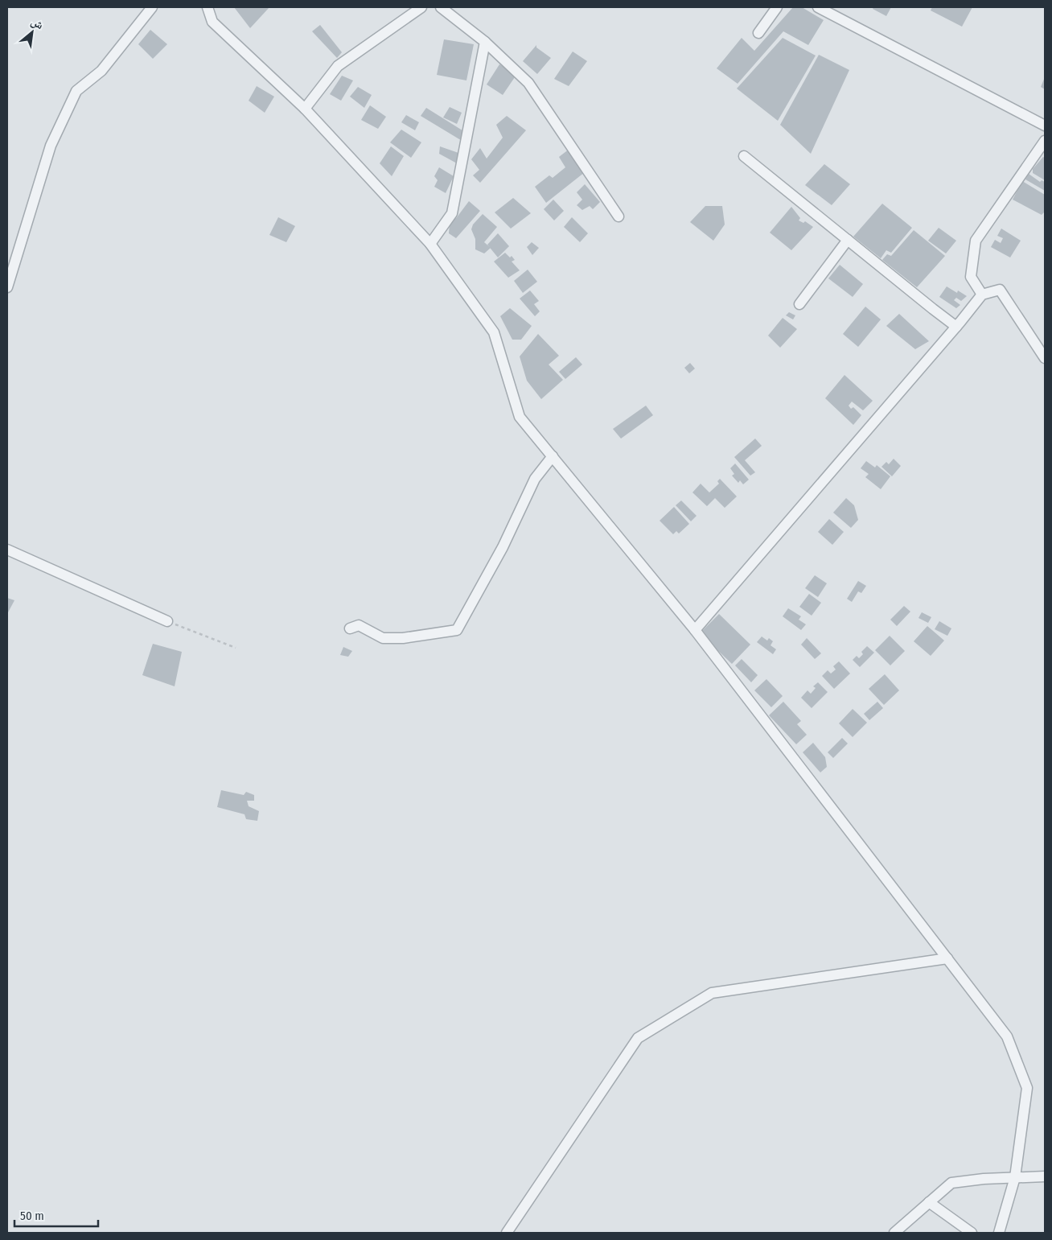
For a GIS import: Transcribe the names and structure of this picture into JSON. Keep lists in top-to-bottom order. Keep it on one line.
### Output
{"scale_bar":"50 m","north":"top right"}
